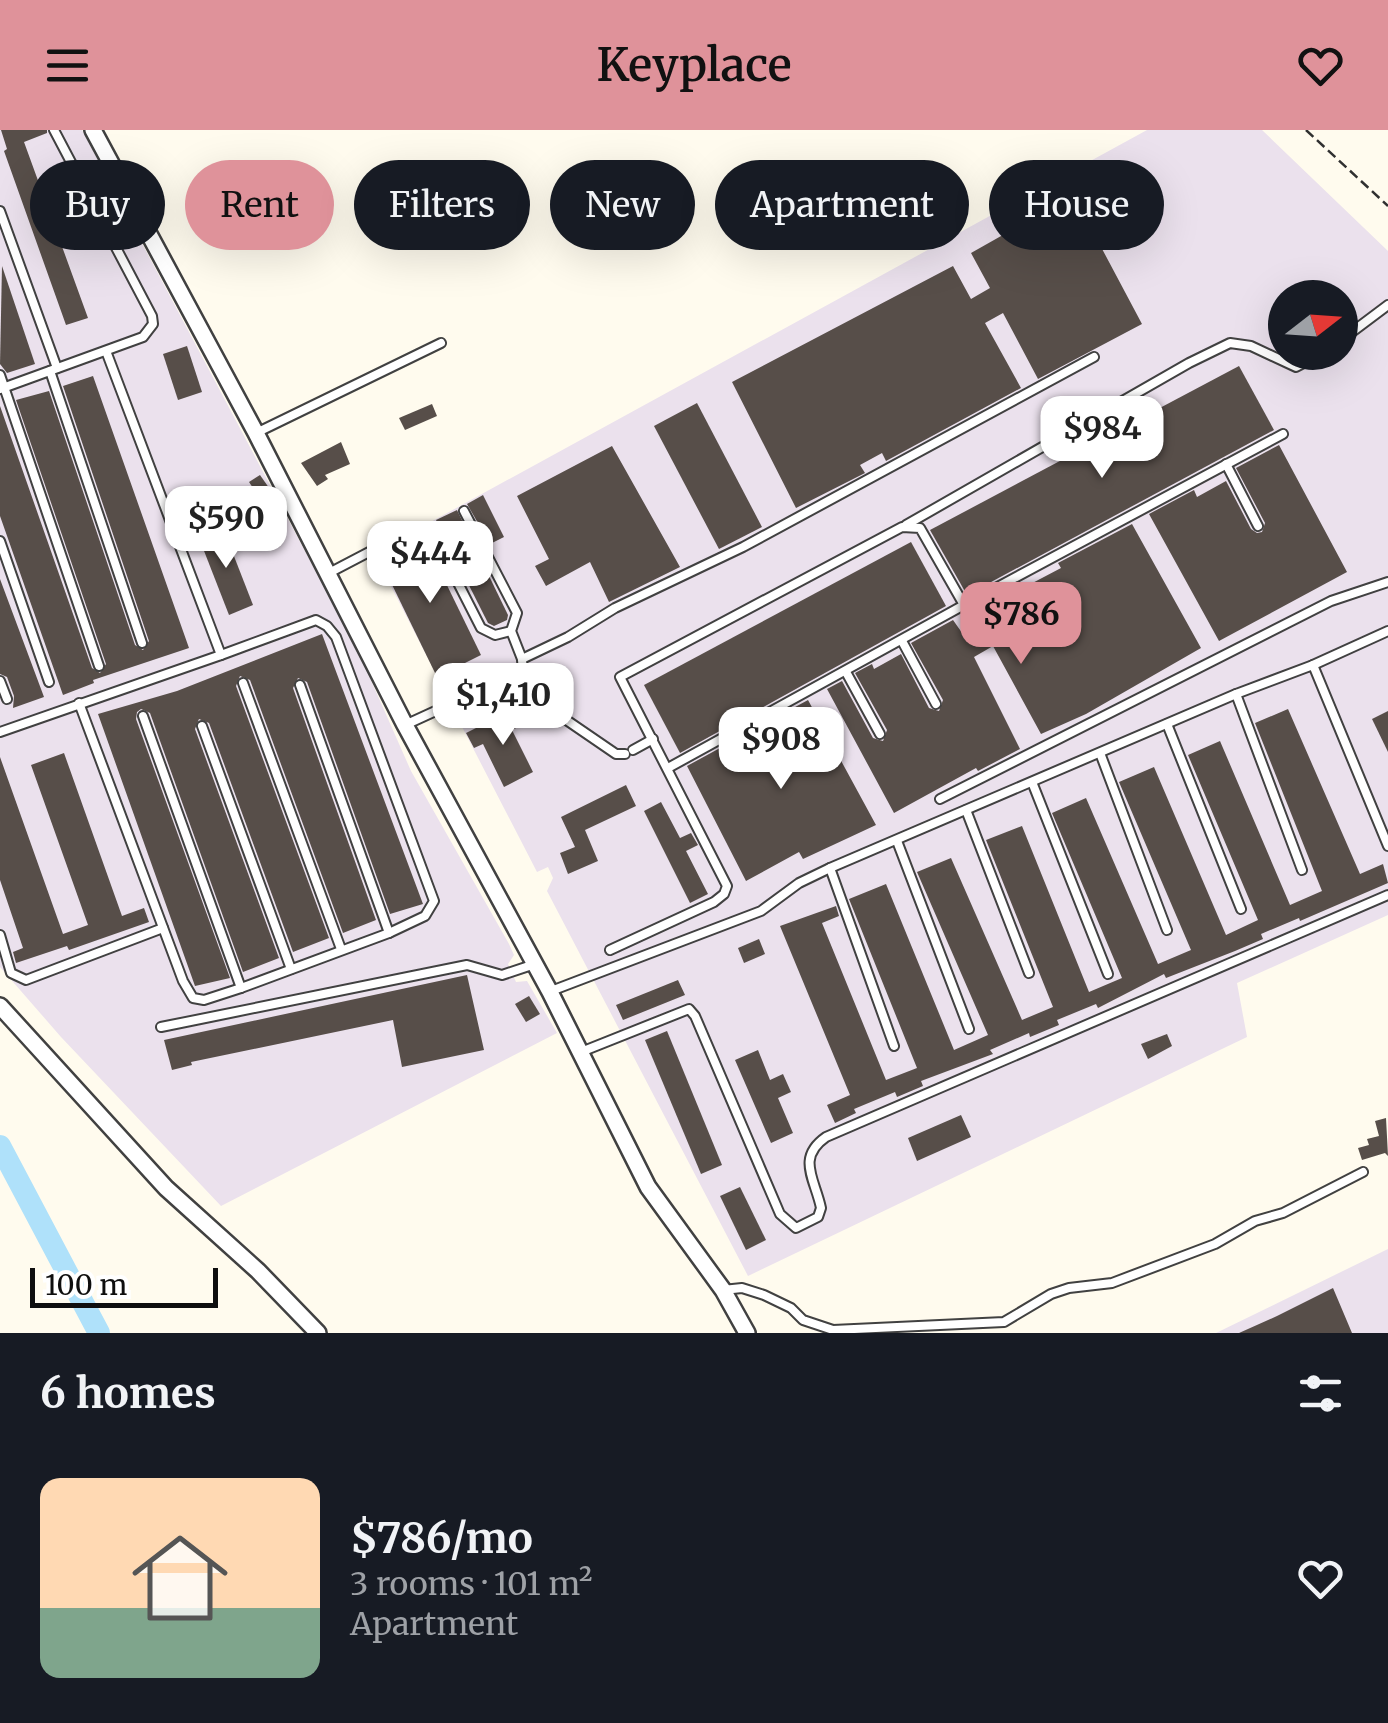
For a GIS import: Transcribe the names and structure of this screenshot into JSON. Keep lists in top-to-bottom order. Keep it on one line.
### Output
{"scale_bar":"100 m","north":"right","page":{"header":"Keyplace","chip":["Buy","Rent","Filters","New","Apartment","House"],"price":["$984","$590","$444","$786","$1,410","$908"],"scale":"100 m","heading":"6 homes","list":[{"name":"$786/mo","note":"3 rooms · 101 m² · Apartment"}]}}
